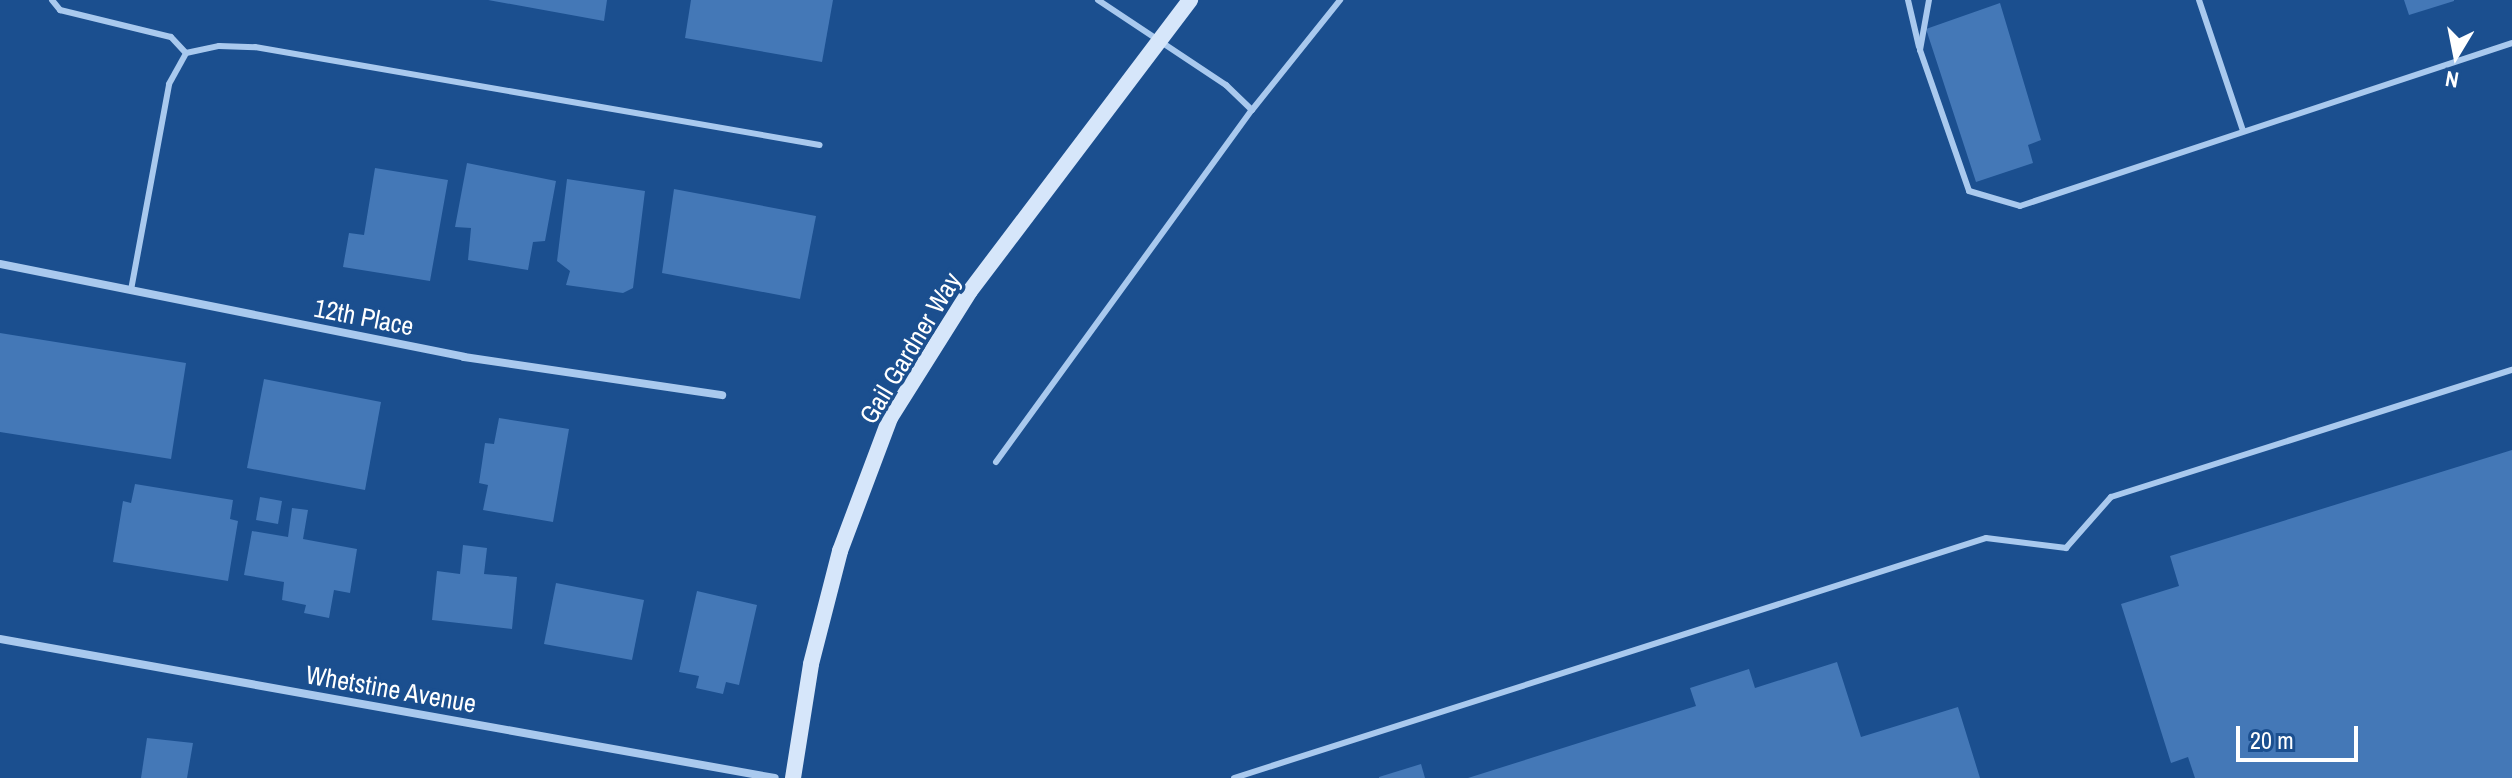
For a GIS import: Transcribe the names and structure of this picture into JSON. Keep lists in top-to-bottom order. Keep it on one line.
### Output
{"streets":{"street":["12th Place","Gail Gardner Way","Whetstine Avenue"]},"scale_bar":"20 m","north":"bottom"}
